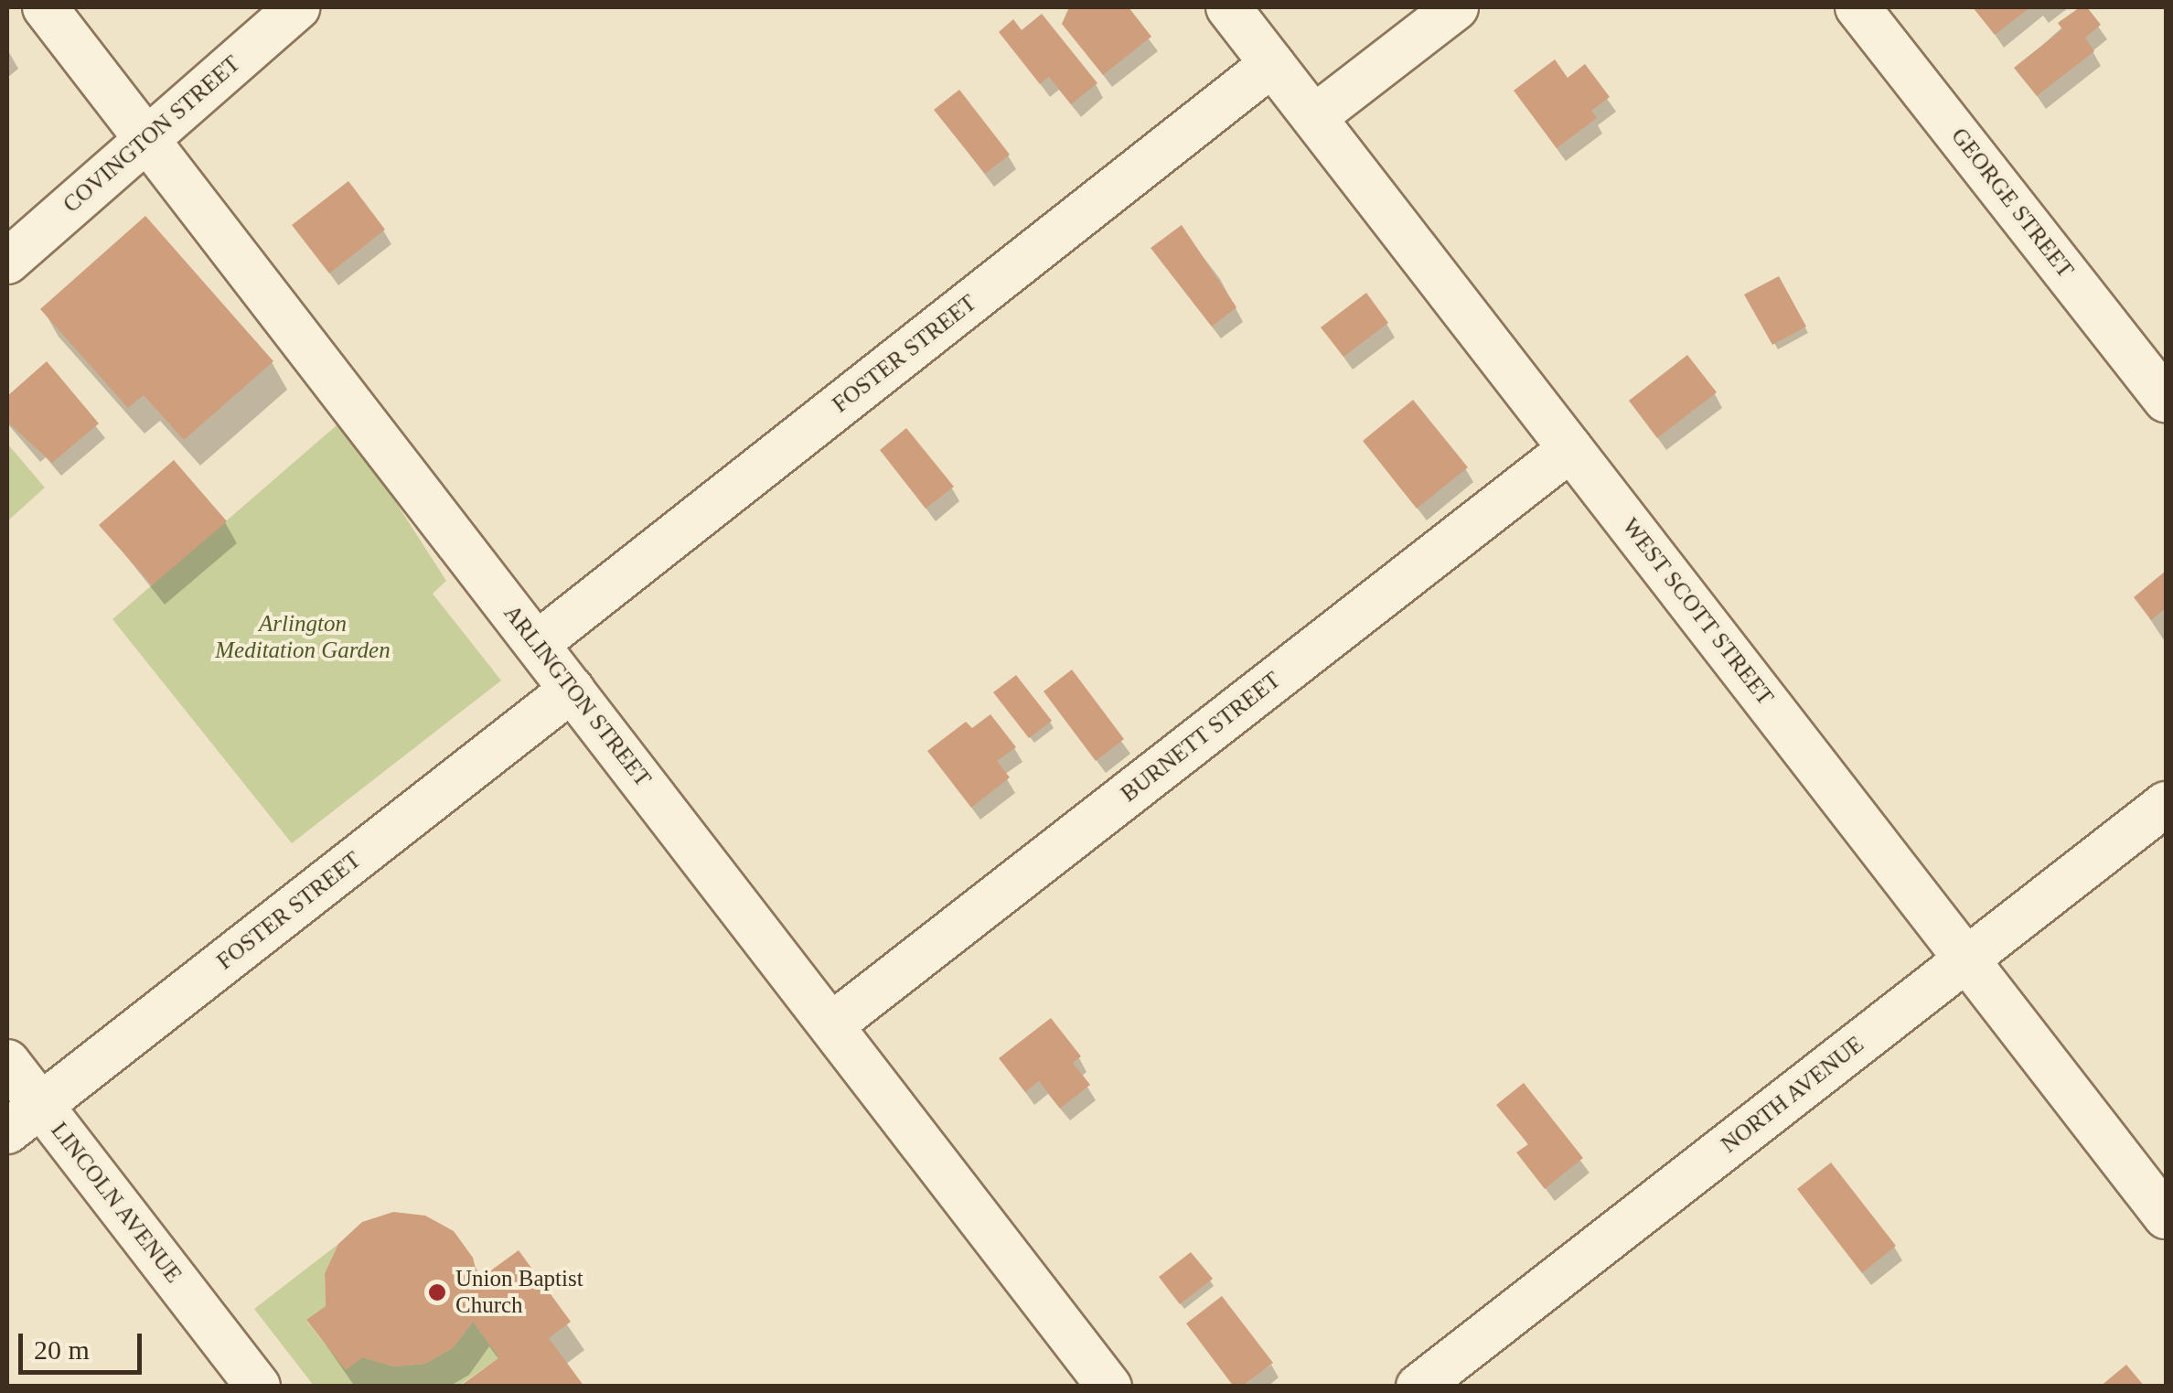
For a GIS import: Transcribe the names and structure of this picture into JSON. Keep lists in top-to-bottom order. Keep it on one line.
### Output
{"streets":{"street":["COVINGTON STREET","GEORGE STREET","FOSTER STREET","WEST SCOTT STREET","ARLINGTON STREET","BURNETT STREET","NORTH AVENUE","LINCOLN AVENUE"]},"crossings":[["COVINGTON STREET","ARLINGTON STREET"],["FOSTER STREET","WEST SCOTT STREET"],["FOSTER STREET","ARLINGTON STREET"],["FOSTER STREET","LINCOLN AVENUE"],["WEST SCOTT STREET","BURNETT STREET"],["WEST SCOTT STREET","NORTH AVENUE"],["ARLINGTON STREET","BURNETT STREET"]],"parks":["Arlington Meditation Garden"],"places":["Union Baptist Church"],"scale_bar":"20 m"}
